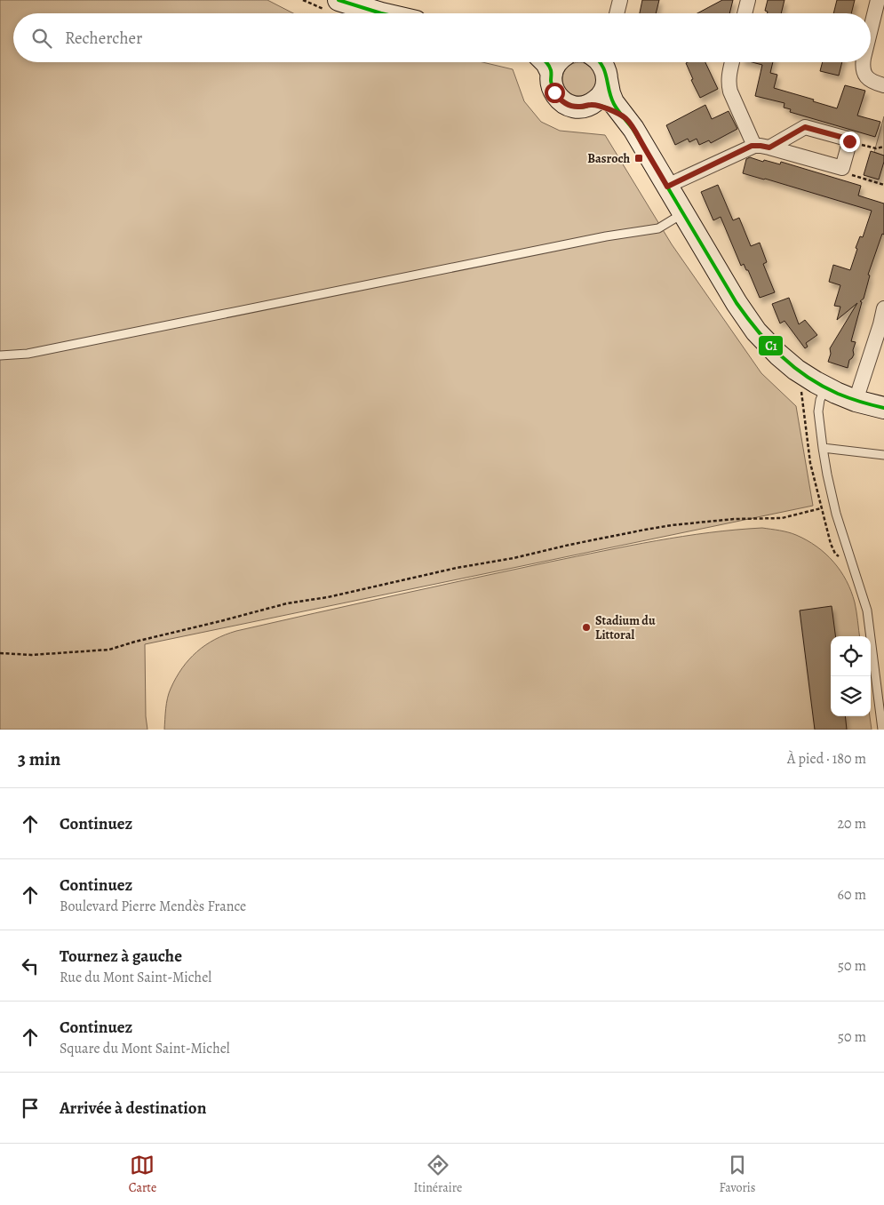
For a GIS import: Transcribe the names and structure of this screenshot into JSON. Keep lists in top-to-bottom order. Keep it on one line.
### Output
{"places":{"transit":["Basroch"],"other":["Stadium du Littoral"]},"lines":["transit line C1"],"page":{"search":"Rechercher","heading":["3 min","À pied · 180 m"],"list":[["Continuez","20 m"],["Continuez","Boulevard Pierre Mendès France","60 m"],["Tournez à gauche","Rue du Mont Saint-Michel","50 m"],["Continuez","Square du Mont Saint-Michel","50 m"],"Arrivée à destination"],"nav":["Carte","Itinéraire","Favoris"]}}
